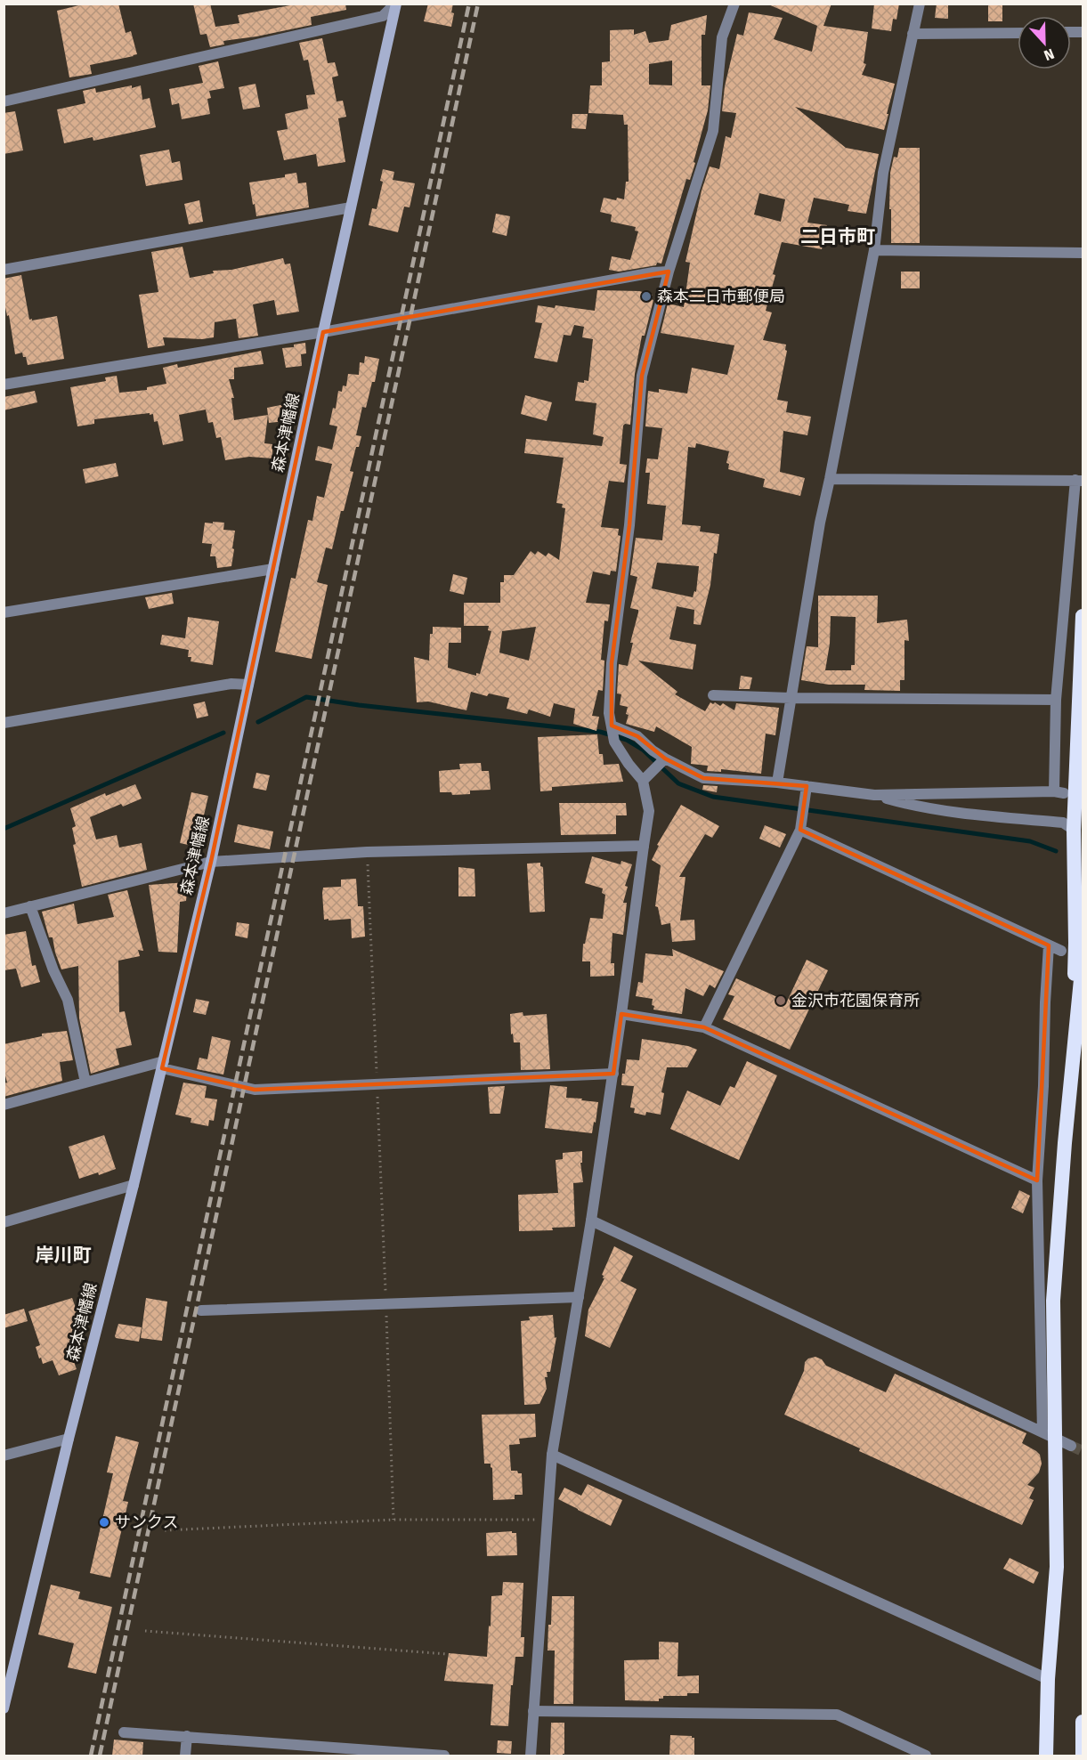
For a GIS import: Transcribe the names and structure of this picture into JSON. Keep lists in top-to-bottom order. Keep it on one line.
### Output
{"streets":{"main road":["森本津幡線"]},"districts":["二日市町","岸川町"],"places":["森本二日市郵便局","金沢市花園保育所","サンクス"],"north":"bottom"}
